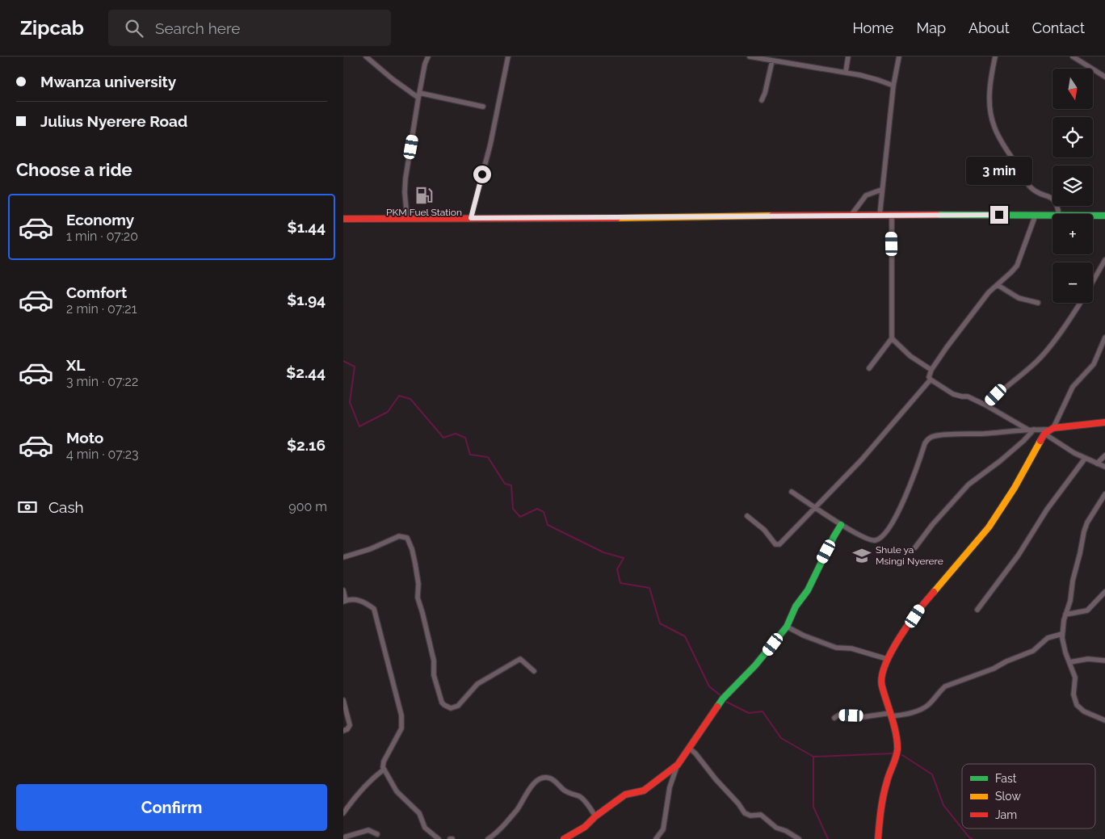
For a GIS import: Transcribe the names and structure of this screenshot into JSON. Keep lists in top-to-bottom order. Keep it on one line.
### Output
{"places":{"fuel station":["PKM Fuel Station"],"school or university":["Shule ya Msingi Nyerere"]},"legend":["Fast","Slow","Jam"],"north":"bottom","page":{"header":"Zipcab","search":"Search here","nav":["Home","Map","About","Contact"],"banner":["Mwanza university","Julius Nyerere Road"],"map_buttons":["+","−"],"heading":"Choose a ride","bubble":"3 min","list":[{"name":"Economy","note":"1 min · 07:20","value":"$1.44"},{"name":"Comfort","note":"2 min · 07:21","value":"$1.94"},{"name":"XL","note":"3 min · 07:22","value":"$2.44"},{"name":"Moto","note":"4 min · 07:23","value":"$2.16"}],"pay":["Cash","900 m"],"buttons":"Confirm"}}
